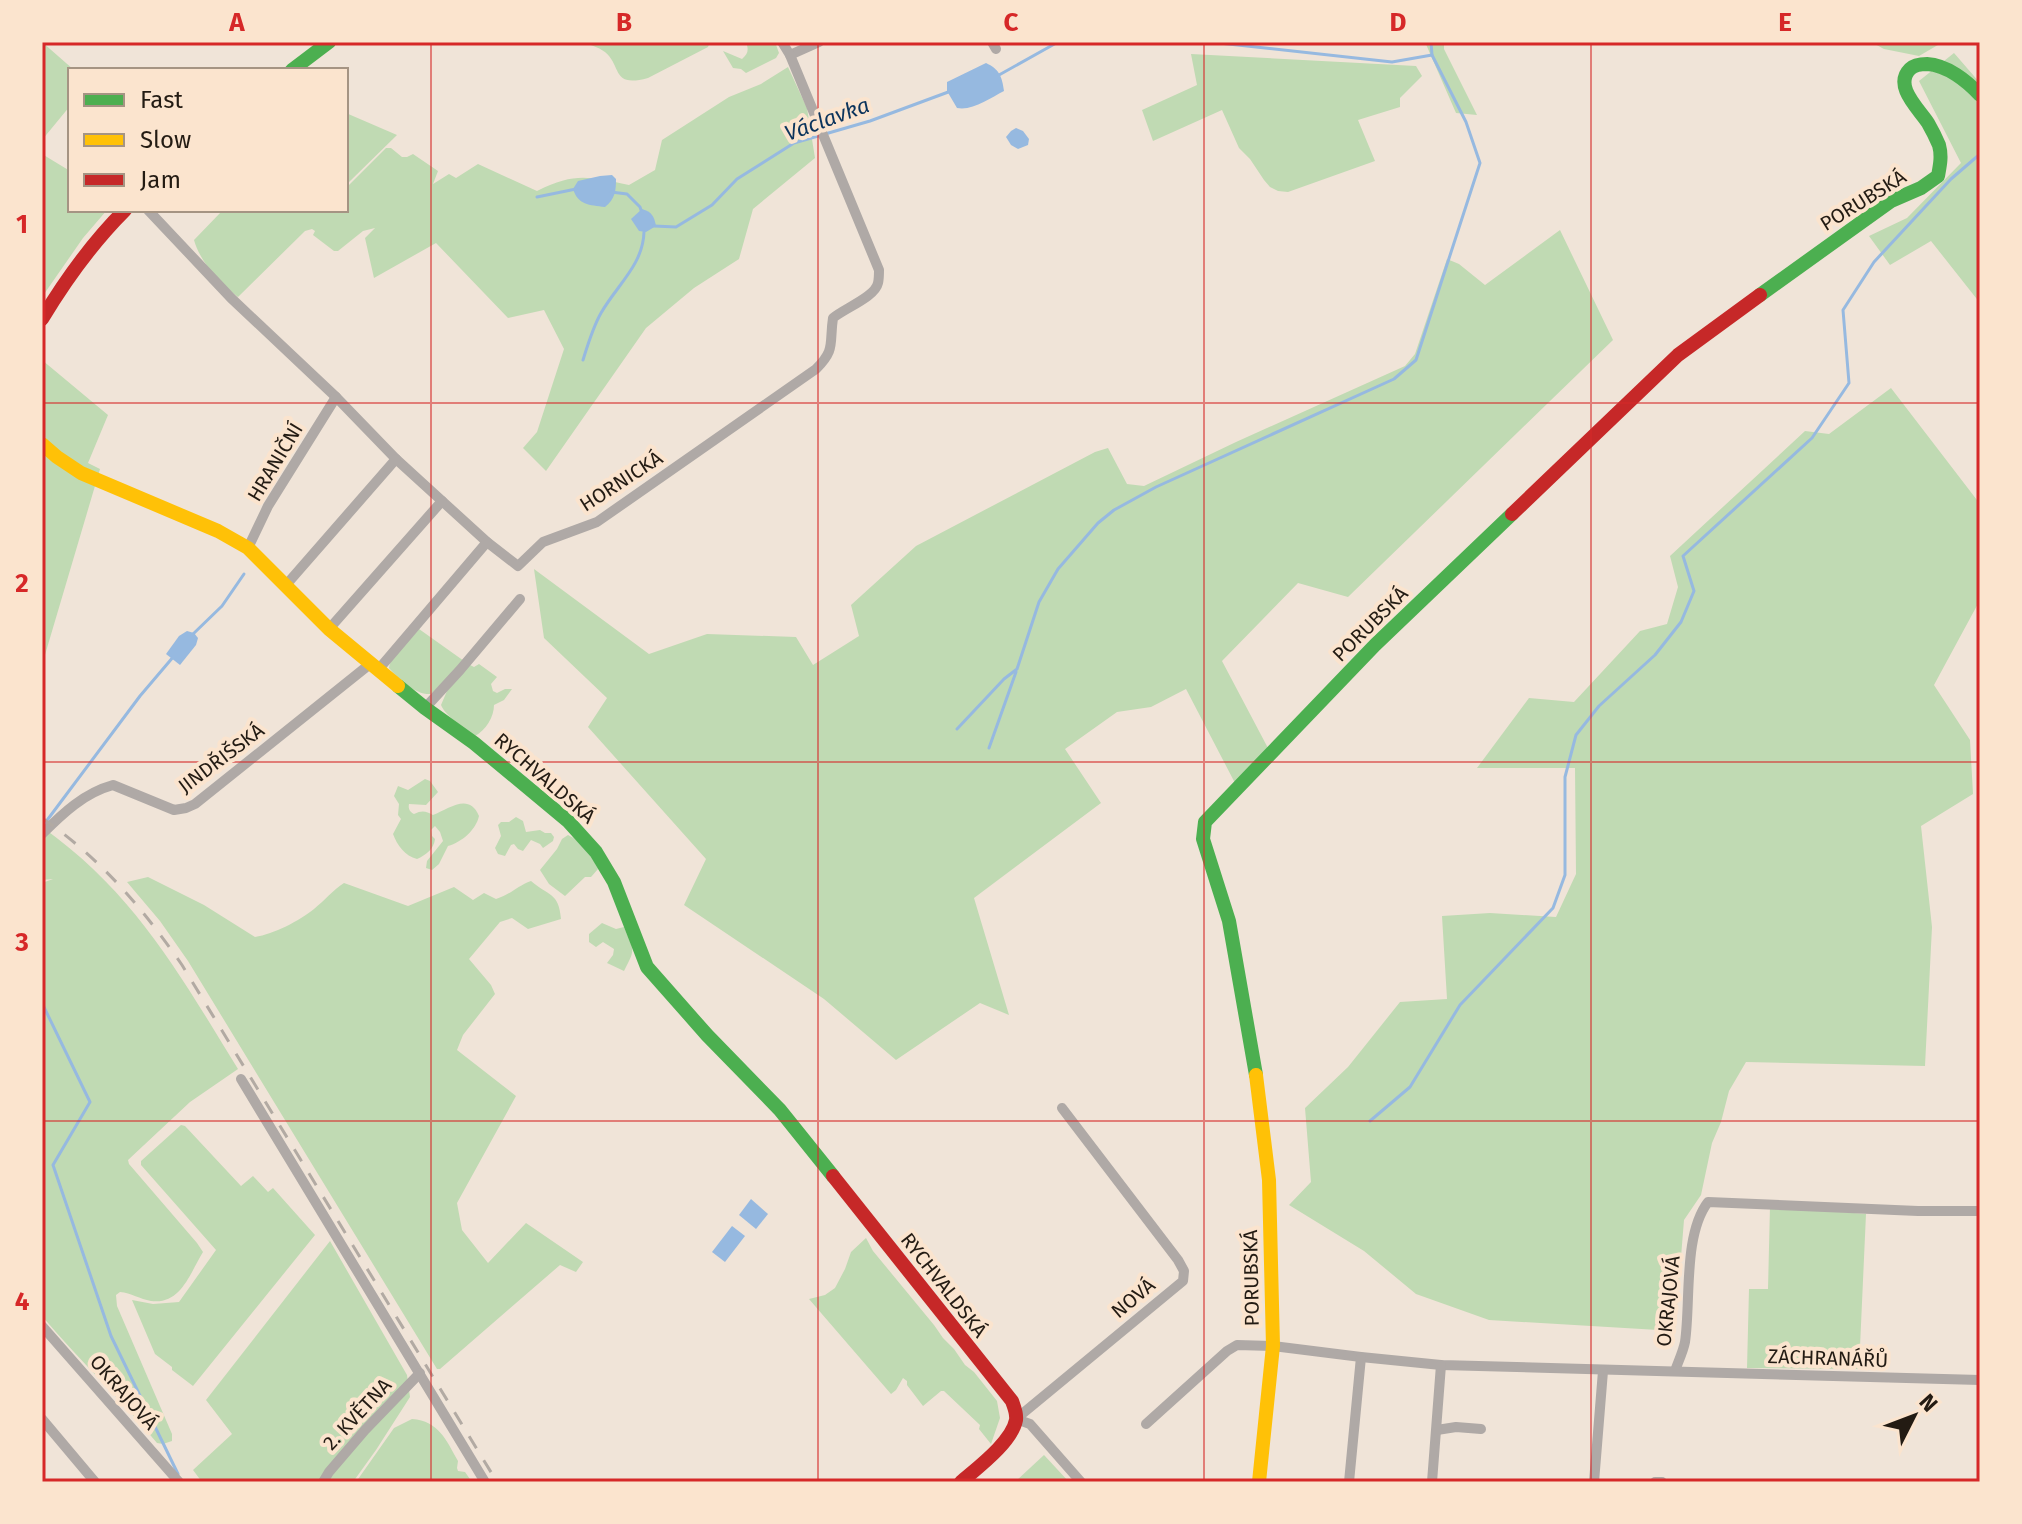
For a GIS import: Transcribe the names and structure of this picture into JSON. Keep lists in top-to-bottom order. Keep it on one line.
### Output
{"streets":{"street":["PORUBSKÁ","HRANIČNÍ","HORNICKÁ","JINDŘIŠSKÁ","RYCHVALDSKÁ","NOVÁ","OKRAJOVÁ","ZÁCHRANÁŘŮ","2. KVĚTNA"]},"crossings":[["PORUBSKÁ","OKRAJOVÁ"],["HRANIČNÍ","HORNICKÁ"],["HRANIČNÍ","RYCHVALDSKÁ"],["HORNICKÁ","JINDŘIŠSKÁ"],["JINDŘIŠSKÁ","RYCHVALDSKÁ"],["RYCHVALDSKÁ","NOVÁ"],["OKRAJOVÁ","ZÁCHRANÁŘŮ"]],"water":["Václavka"],"legend":["Fast","Slow","Jam"],"north":"top right","grid":{"columns":["A","B","C","D","E"],"rows":["1","2","3","4"]}}
